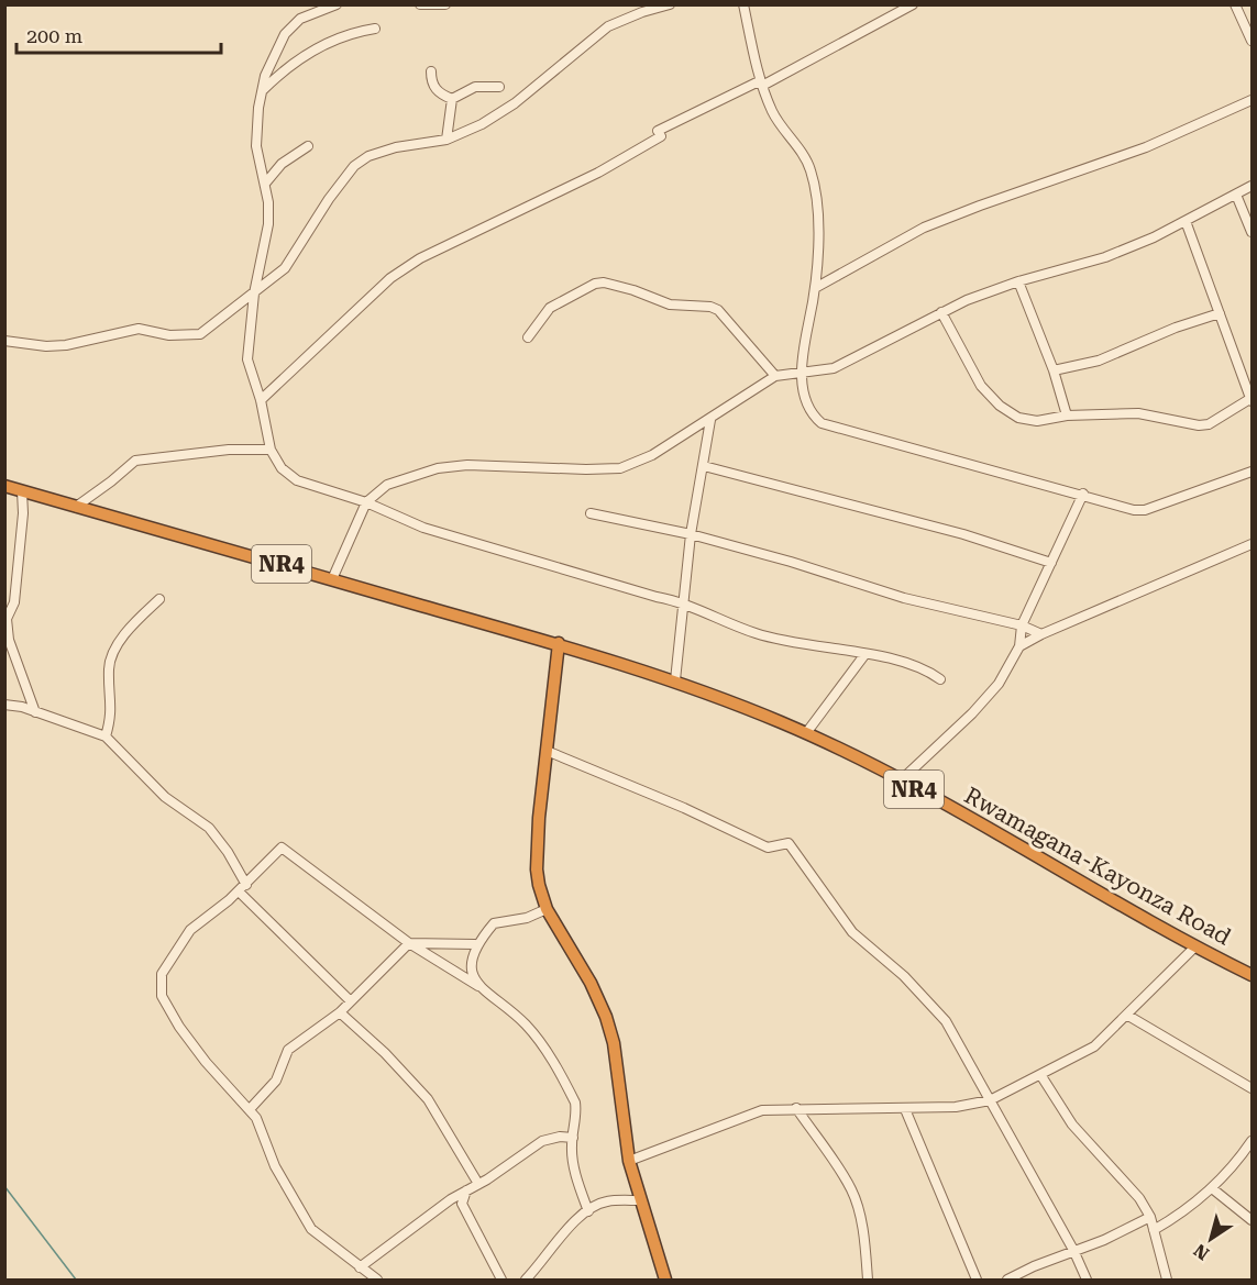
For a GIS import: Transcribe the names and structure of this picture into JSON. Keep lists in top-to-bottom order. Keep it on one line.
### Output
{"streets":{"highway":["NR4","Rwamagana-Kayonza Road"]},"crossings":[["NR4","Rwamagana-Kayonza Road"]],"scale_bar":"200 m","north":"bottom left"}
